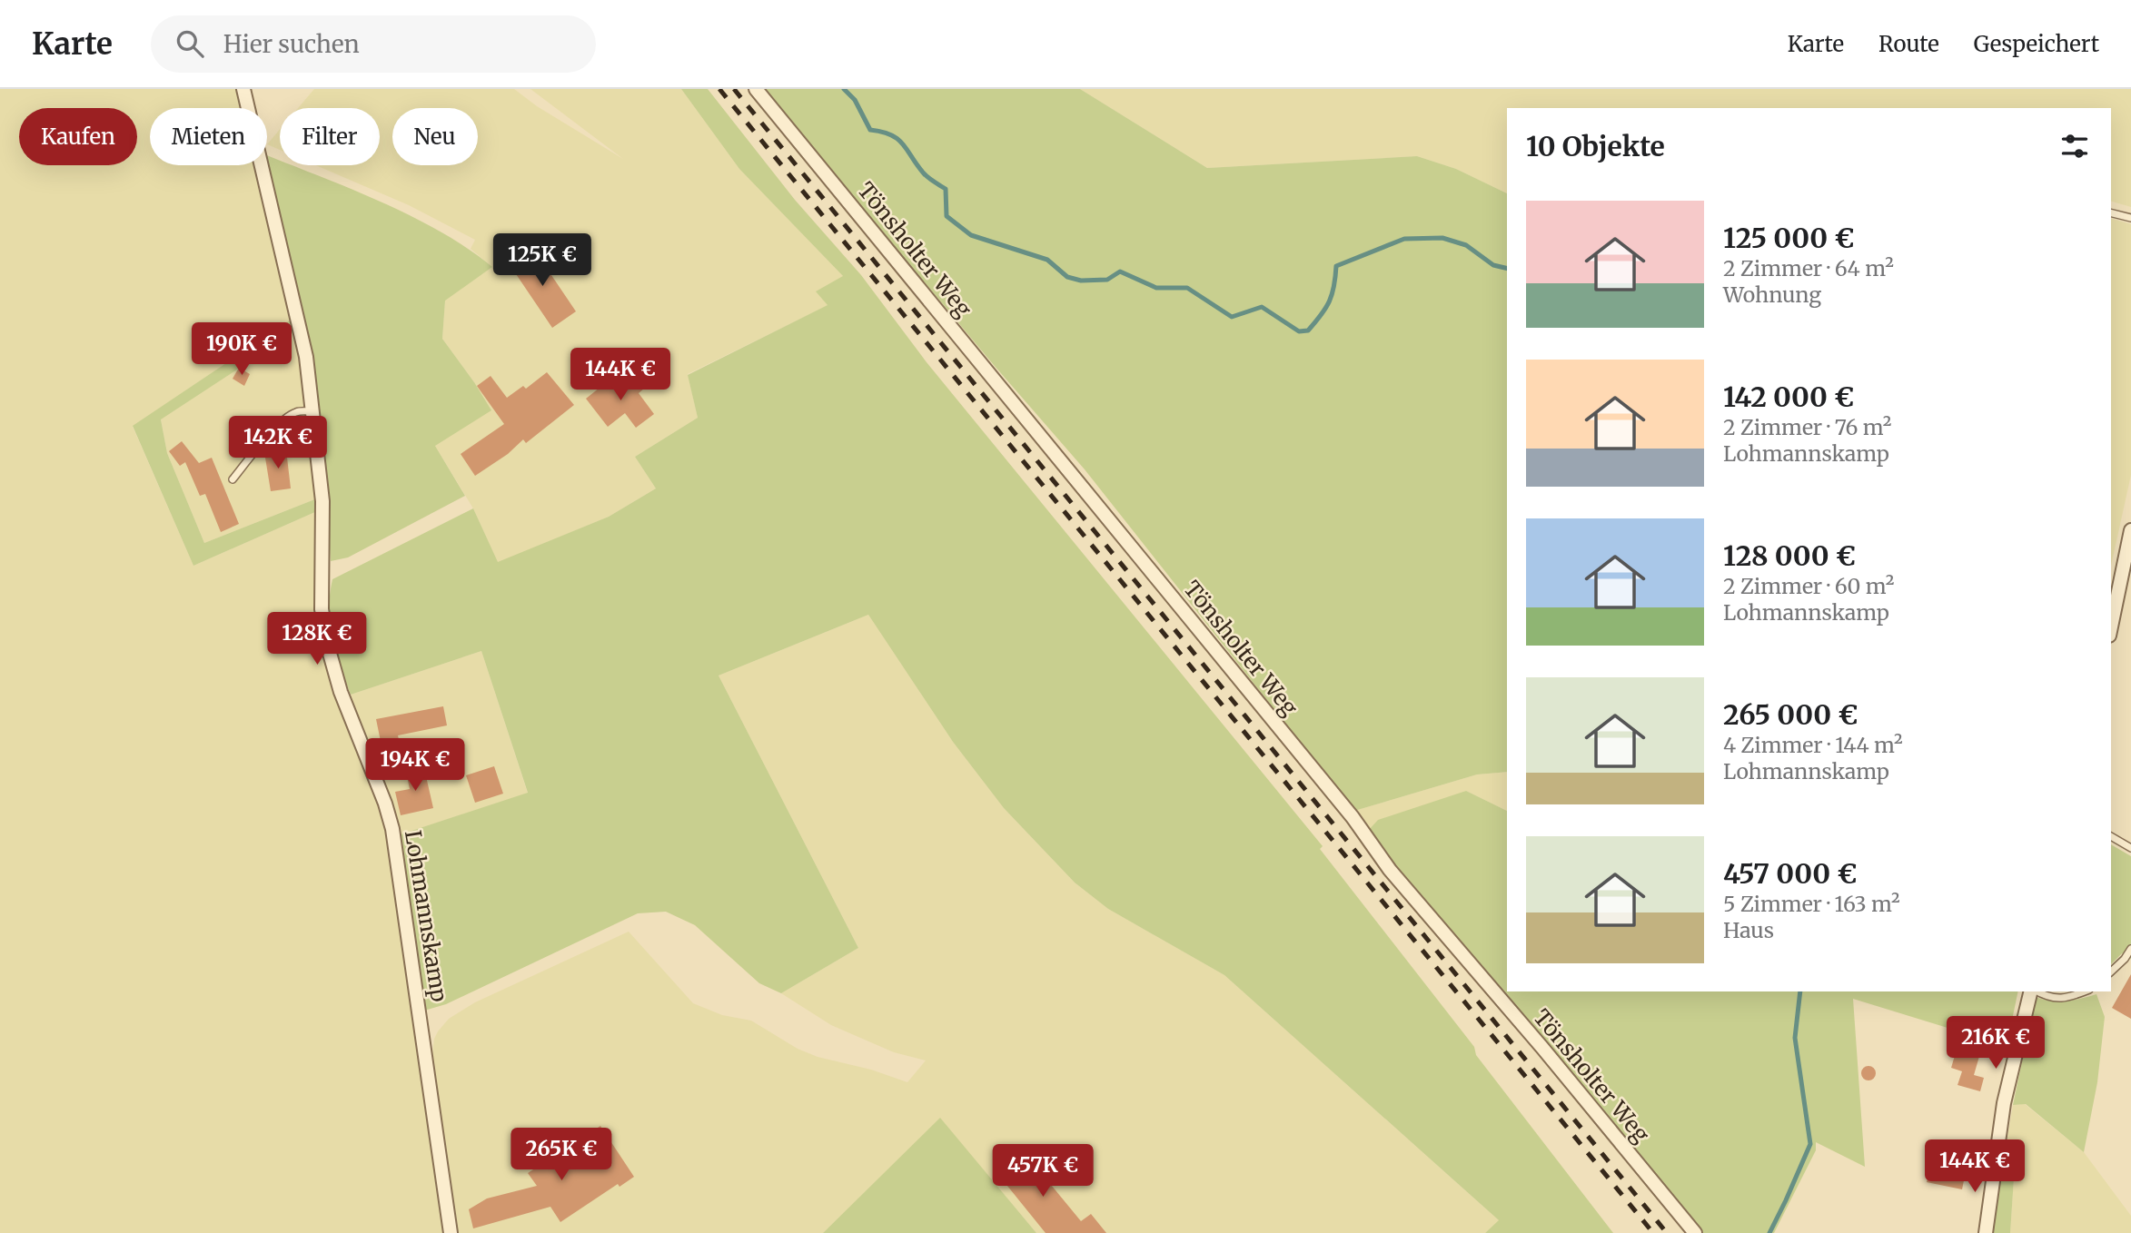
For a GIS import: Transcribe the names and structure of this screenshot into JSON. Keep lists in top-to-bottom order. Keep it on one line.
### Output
{"streets":{"street":["Tönsholter Weg","Lohmannskamp"]},"page":{"header":"Karte","search":"Hier suchen","nav":["Karte","Route","Gespeichert"],"chip":["Kaufen","Mieten","Filter","Neu"],"heading":"10 Objekte","list":[{"name":"125 000 €","note":"2 Zimmer · 64 m² · Wohnung"},{"name":"142 000 €","note":"2 Zimmer · 76 m² · Lohmannskamp"},{"name":"128 000 €","note":"2 Zimmer · 60 m² · Lohmannskamp"},{"name":"265 000 €","note":"4 Zimmer · 144 m² · Lohmannskamp"},{"name":"457 000 €","note":"5 Zimmer · 163 m² · Haus"}],"price":["125K €","190K €","144K €","142K €","128K €","194K €","216K €","265K €","144K €","457K €"]}}
